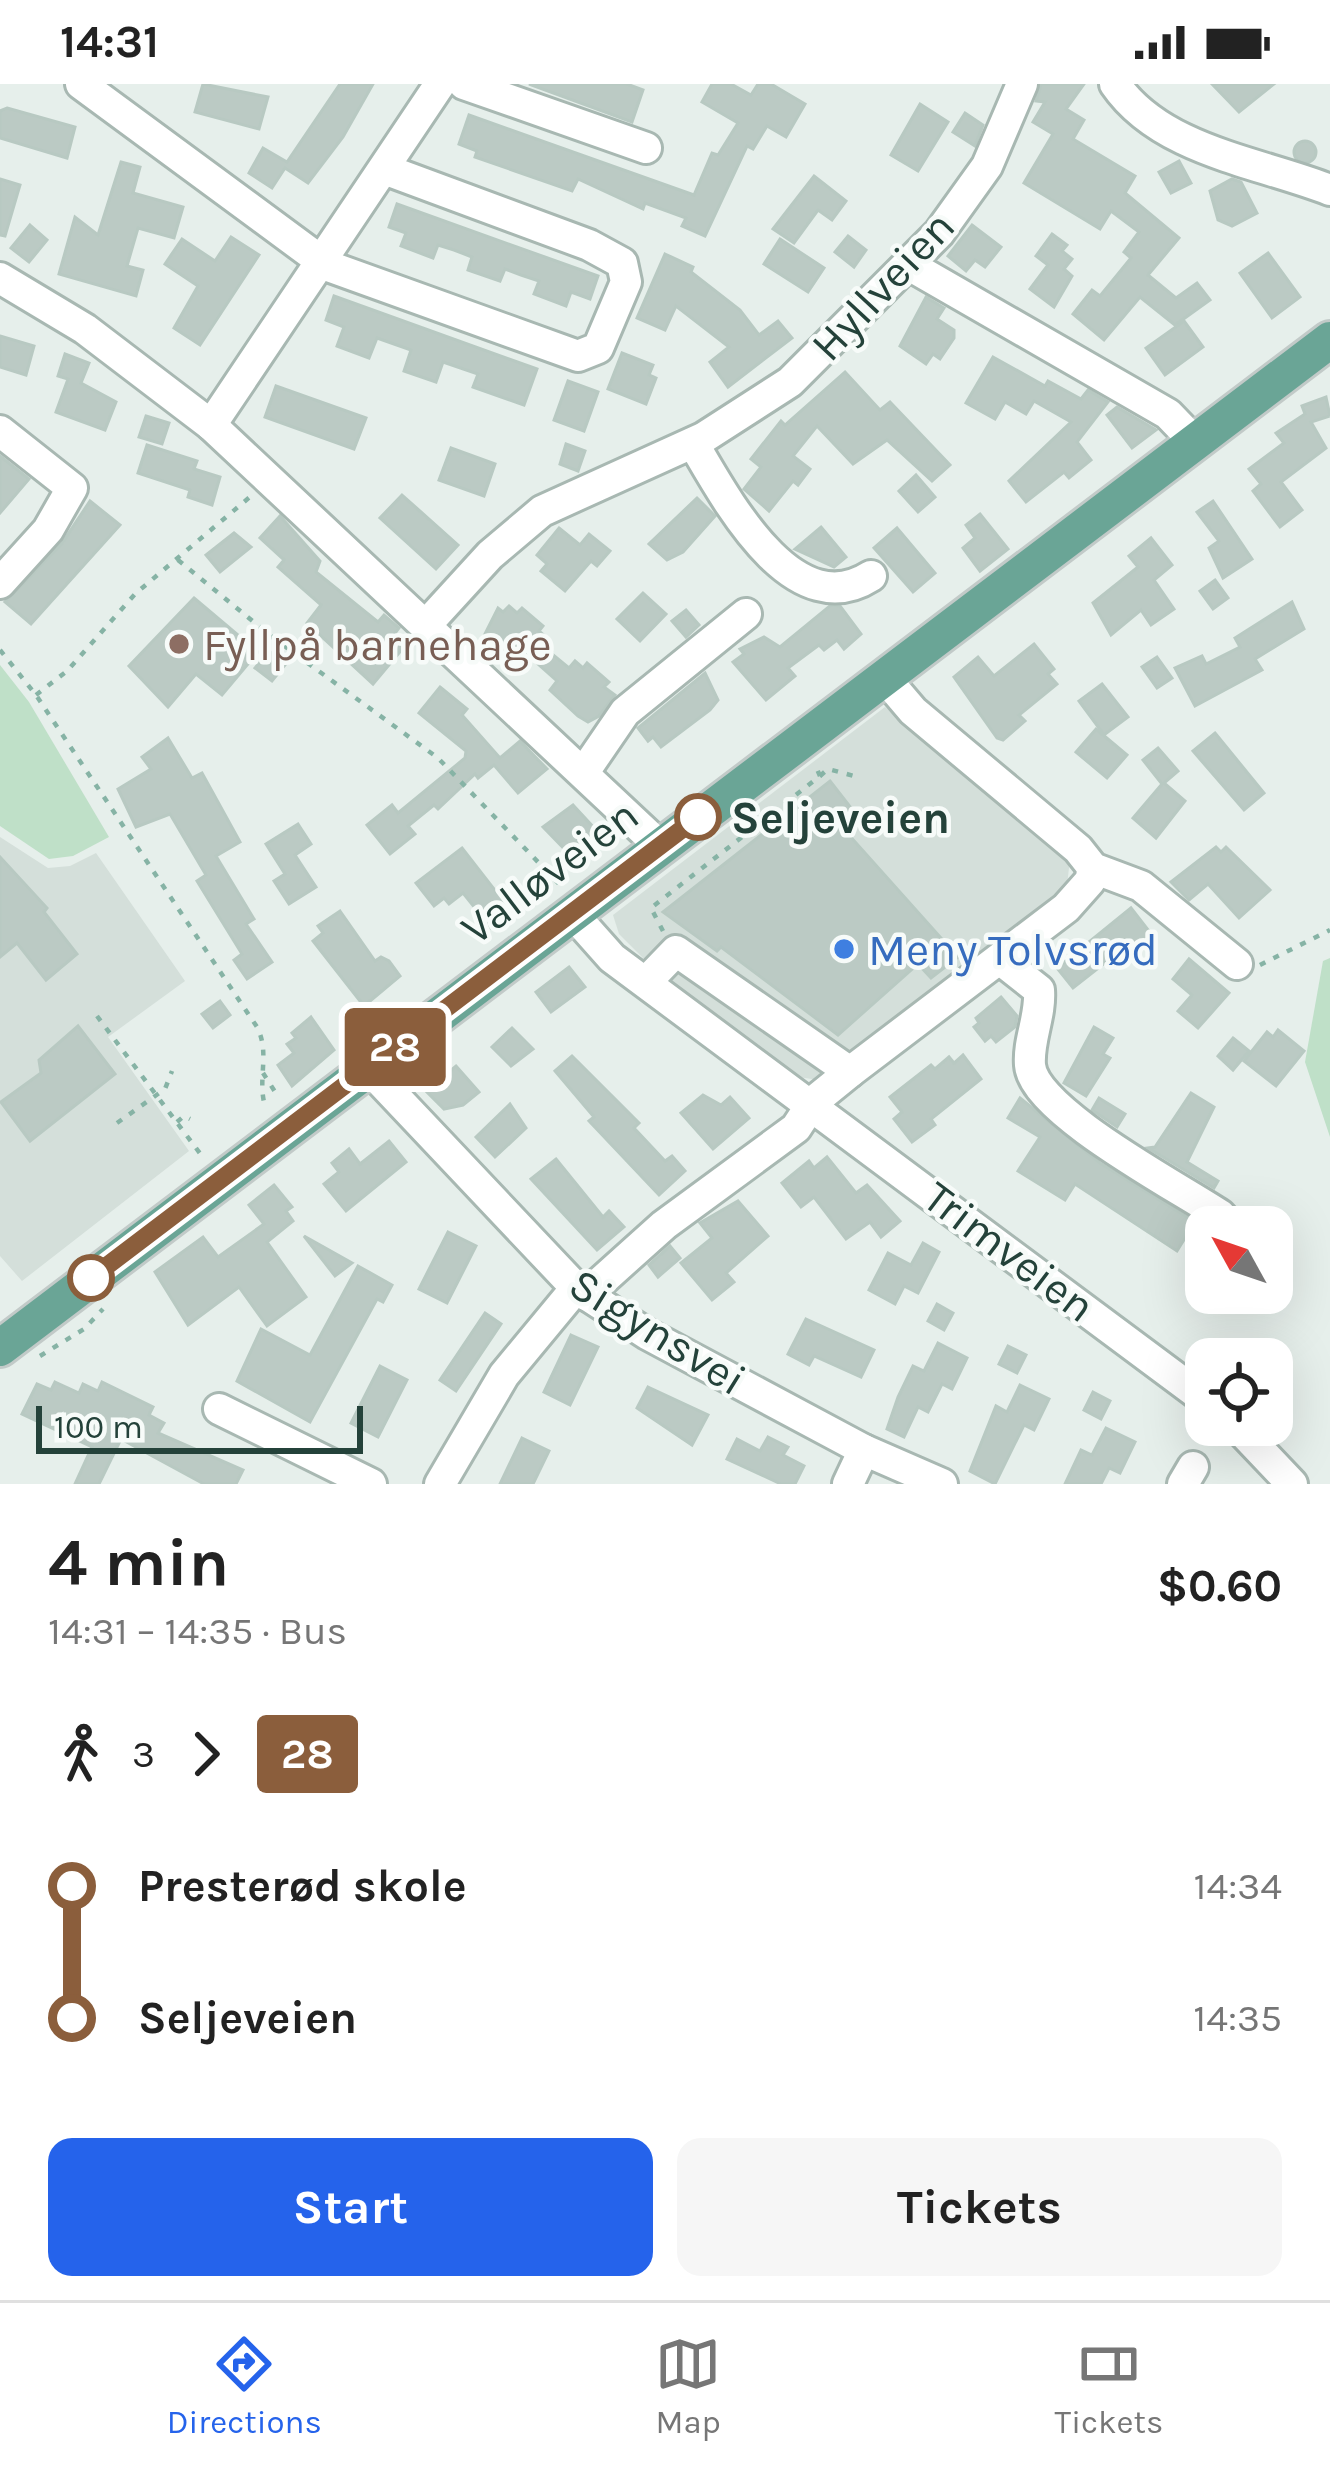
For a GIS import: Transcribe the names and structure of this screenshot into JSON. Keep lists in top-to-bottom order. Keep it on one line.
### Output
{"streets":{"main road":["Valløveien"],"street":["Hyllveien","Trimveien","Sigynsvei"]},"crossings":[["Valløveien","Trimveien"],["Valløveien","Sigynsvei"]],"places":["Fyllpå barnehage","Seljeveien","Meny Tolvsrød"],"lines":["bus line 28"],"scale_bar":"100 m","north":"top left","page":{"status":"14:31","on_map":"28","scale":"100 m","heading":["4 min","14:31 – 14:35 · Bus","$0.60"],"legs":["3","28"],"list":[{"name":"Presterød skole","value":"14:34"},{"name":"Seljeveien","value":"14:35"}],"buttons":["Start","Tickets"],"tabs":["Directions","Map","Tickets"]}}
